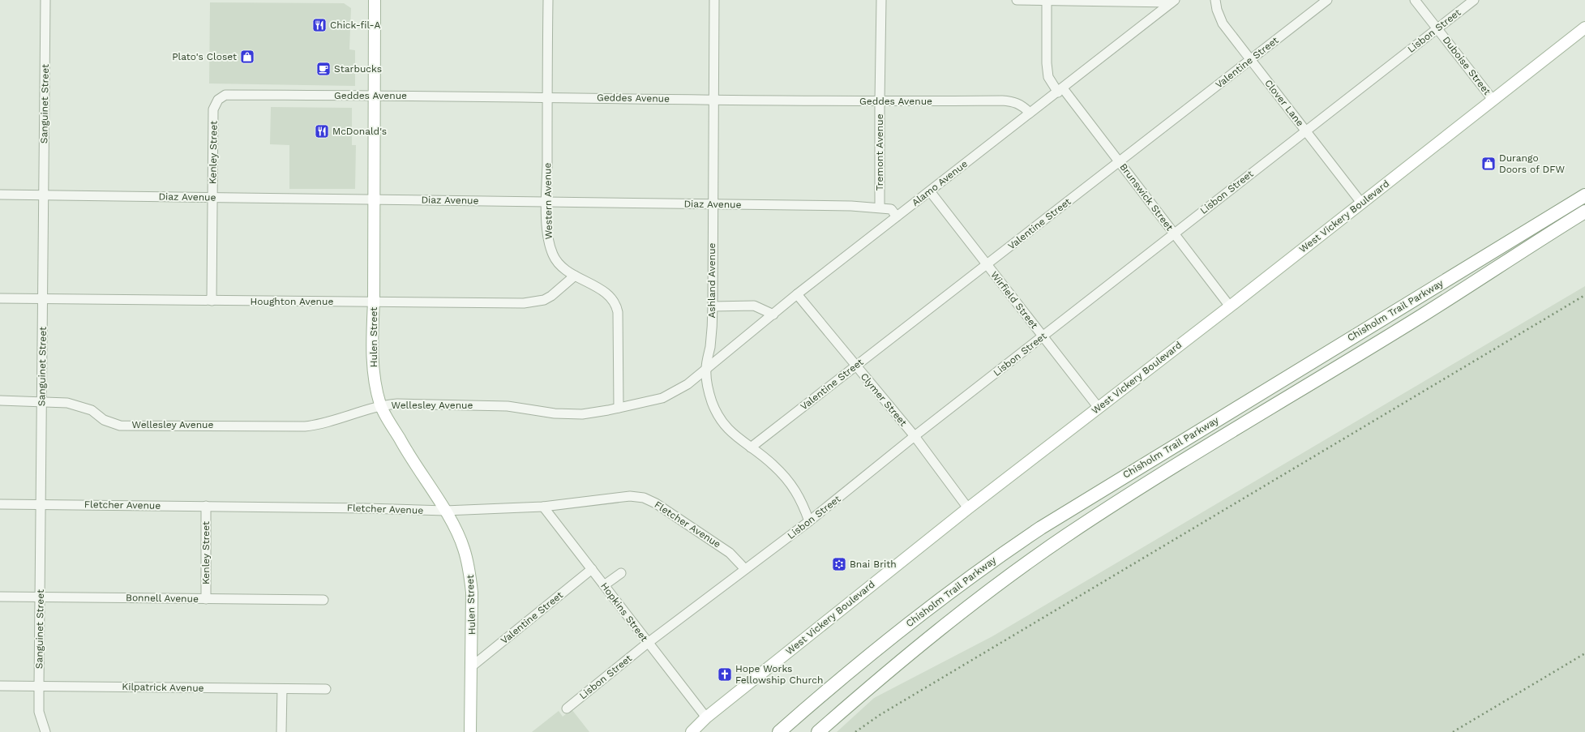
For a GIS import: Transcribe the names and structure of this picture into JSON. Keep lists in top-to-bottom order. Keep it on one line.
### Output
{"streets":{"highway":["Chisholm Trail Parkway"],"main road":["West Vickery Boulevard","Hulen Street"],"street":["Lisbon Street","Valentine Street","Duboise Street","Geddes Avenue","Clover Lane","Sanguinet Street","Kenley Street","Tremont Avenue","Alamo Avenue","Diaz Avenue","Brunswick Street","Western Avenue","Ashland Avenue","Wirfield Street","Houghton Avenue","Clymer Street","Wellesley Avenue","Fletcher Avenue","Bonnell Avenue","Hopkins Street","Kilpatrick Avenue"]},"crossings":[["Lisbon Street","Duboise Street"],["Lisbon Street","Clover Lane"],["Lisbon Street","Brunswick Street"],["Lisbon Street","Ashland Avenue"],["Lisbon Street","Wirfield Street"],["Lisbon Street","Clymer Street"],["Lisbon Street","Fletcher Avenue"],["Lisbon Street","Hopkins Street"],["Valentine Street","Clover Lane"],["Valentine Street","Brunswick Street"],["Valentine Street","Ashland Avenue"],["Valentine Street","Wirfield Street"],["Valentine Street","Hulen Street"],["Valentine Street","Clymer Street"],["Valentine Street","Hopkins Street"],["Duboise Street","West Vickery Boulevard"],["Geddes Avenue","Kenley Street"],["Geddes Avenue","Tremont Avenue"],["Geddes Avenue","Alamo Avenue"],["Geddes Avenue","Western Avenue"],["Geddes Avenue","Ashland Avenue"],["Geddes Avenue","Hulen Street"],["Clover Lane","West Vickery Boulevard"],["Sanguinet Street","Diaz Avenue"],["Sanguinet Street","Houghton Avenue"],["Sanguinet Street","Wellesley Avenue"],["Sanguinet Street","Fletcher Avenue"],["Sanguinet Street","Bonnell Avenue"],["Sanguinet Street","Kilpatrick Avenue"],["Kenley Street","Diaz Avenue"],["Kenley Street","Houghton Avenue"],["Kenley Street","Fletcher Avenue"],["Kenley Street","Bonnell Avenue"],["Tremont Avenue","Diaz Avenue"],["Alamo Avenue","Diaz Avenue"],["Alamo Avenue","Brunswick Street"],["Alamo Avenue","Ashland Avenue"],["Alamo Avenue","Wirfield Street"],["Alamo Avenue","Clymer Street"],["Alamo Avenue","Wellesley Avenue"],["Diaz Avenue","Western Avenue"],["Diaz Avenue","Ashland Avenue"],["Diaz Avenue","Hulen Street"],["Brunswick Street","West Vickery Boulevard"],["Western Avenue","Houghton Avenue"],["Western Avenue","Wellesley Avenue"],["West Vickery Boulevard","Wirfield Street"],["West Vickery Boulevard","Clymer Street"],["West Vickery Boulevard","Hopkins Street"],["Ashland Avenue","Wellesley Avenue"],["Houghton Avenue","Hulen Street"],["Hulen Street","Wellesley Avenue"],["Hulen Street","Fletcher Avenue"],["Fletcher Avenue","Hopkins Street"]],"places":{"restaurant":["Chick-fil-A","McDonald's"],"shop":["Plato's Closet","Durango Doors of DFW"],"cafe":["Starbucks"],"synagogue":["Bnai Brith"],"church":["Hope Works Fellowship Church"]}}
